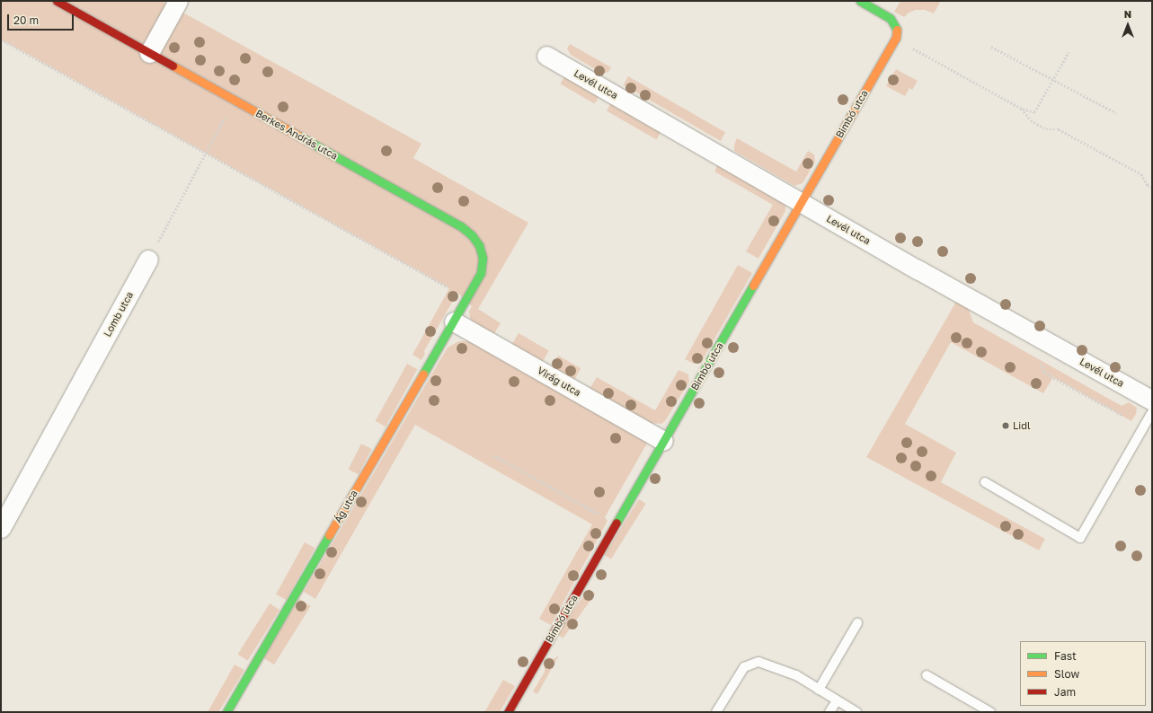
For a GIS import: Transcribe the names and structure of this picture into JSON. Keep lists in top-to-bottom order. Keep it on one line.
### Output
{"streets":{"street":["Levél utca","Bimbó utca","Berkes András utca","Lomb utca","Virág utca","Ág utca"]},"crossings":[["Levél utca","Bimbó utca"],["Bimbó utca","Virág utca"],["Berkes András utca","Ág utca"],["Virág utca","Ág utca"]],"places":["Lidl"],"legend":["Fast","Slow","Jam"],"scale_bar":"20 m","north":"top"}
